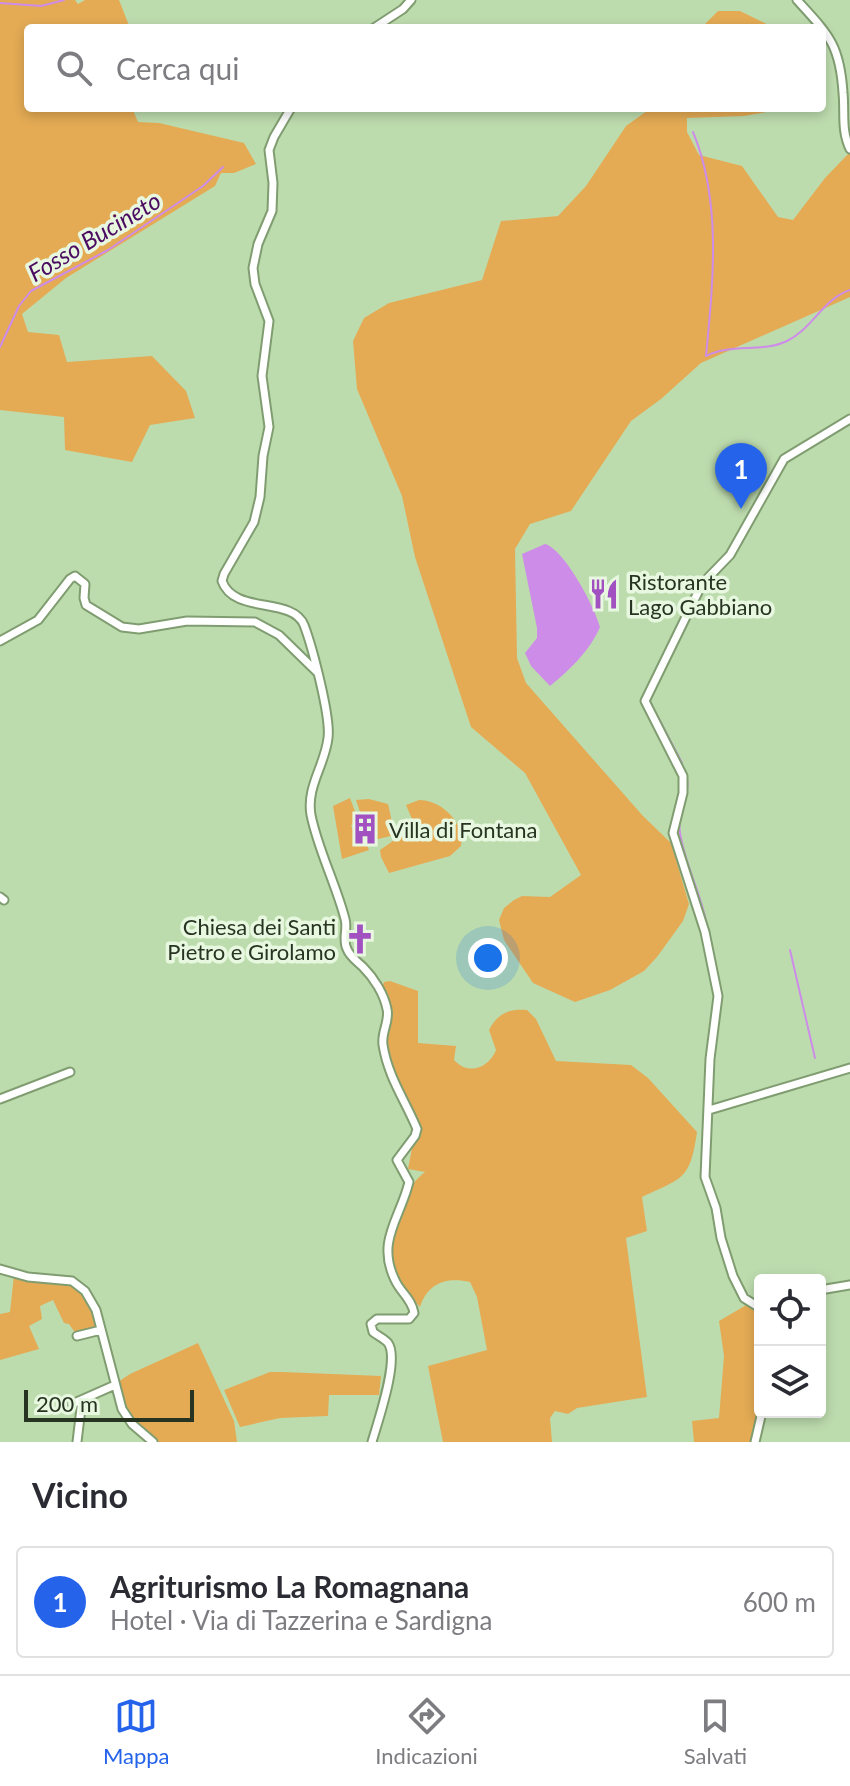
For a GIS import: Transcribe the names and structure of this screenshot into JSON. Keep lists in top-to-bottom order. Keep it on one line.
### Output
{"water":["Fosso Bucineto"],"places":{"restaurant":["Ristorante Lago Gabbiano"],"building":["Villa di Fontana"],"church":["Chiesa dei Santi Pietro e Girolamo"]},"scale_bar":"200 m","page":{"search":"Cerca qui","pins":"1","scale":"200 m","heading":"Vicino","list":[{"mark":"1","name":"Agriturismo La Romagnana","note":"Hotel · Via di Tazzerina e Sardigna","value":"600 m"}],"nav":["Mappa","Indicazioni","Salvati"]}}
